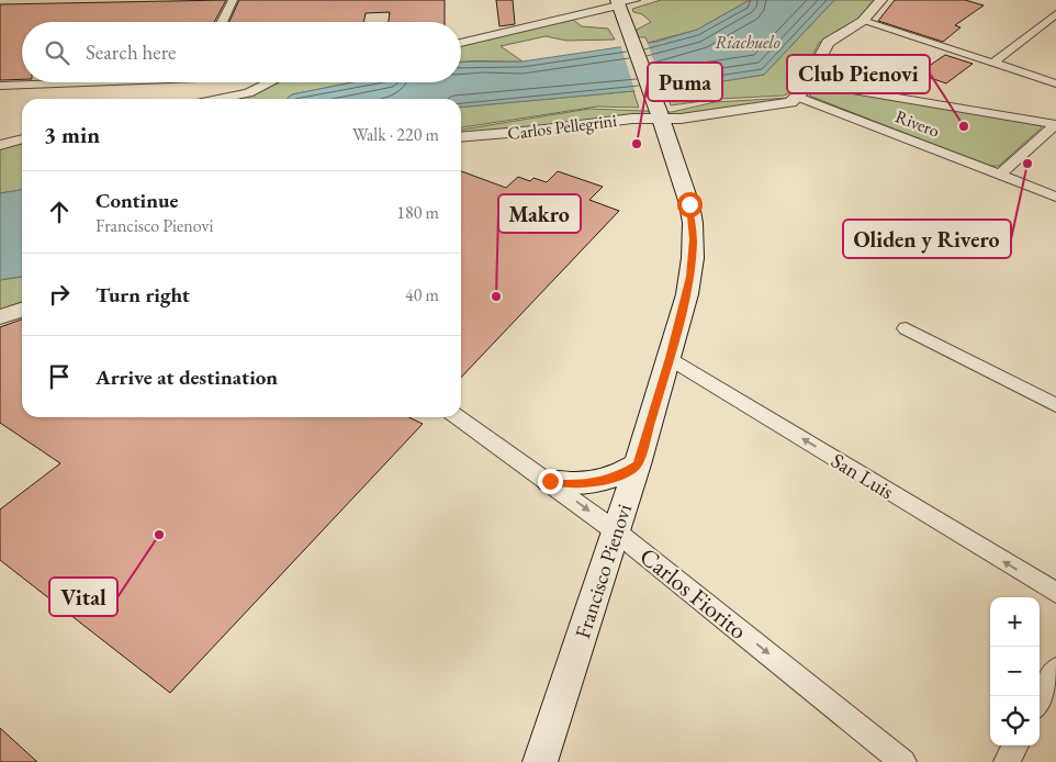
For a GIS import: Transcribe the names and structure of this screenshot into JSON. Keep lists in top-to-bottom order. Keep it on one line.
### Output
{"streets":{"main road":["Francisco Pienovi"],"street":["Rivero","Carlos Pellegrini","San Luis","Carlos Fiorito"]},"crossings":[["Rivero","Carlos Pellegrini"],["Carlos Pellegrini","Francisco Pienovi"],["San Luis","Francisco Pienovi"],["Francisco Pienovi","Carlos Fiorito"]],"one_way":["Carlos Fiorito"],"water":["Riachuelo"],"places":["Club Pienovi","Puma","Oliden y Rivero","Makro","Vital"],"page":{"search":"Search here","heading":["3 min","Walk · 220 m"],"list":[["Continue","Francisco Pienovi","180 m"],["Turn right","40 m"],"Arrive at destination"],"map_buttons":["+","−"]}}
